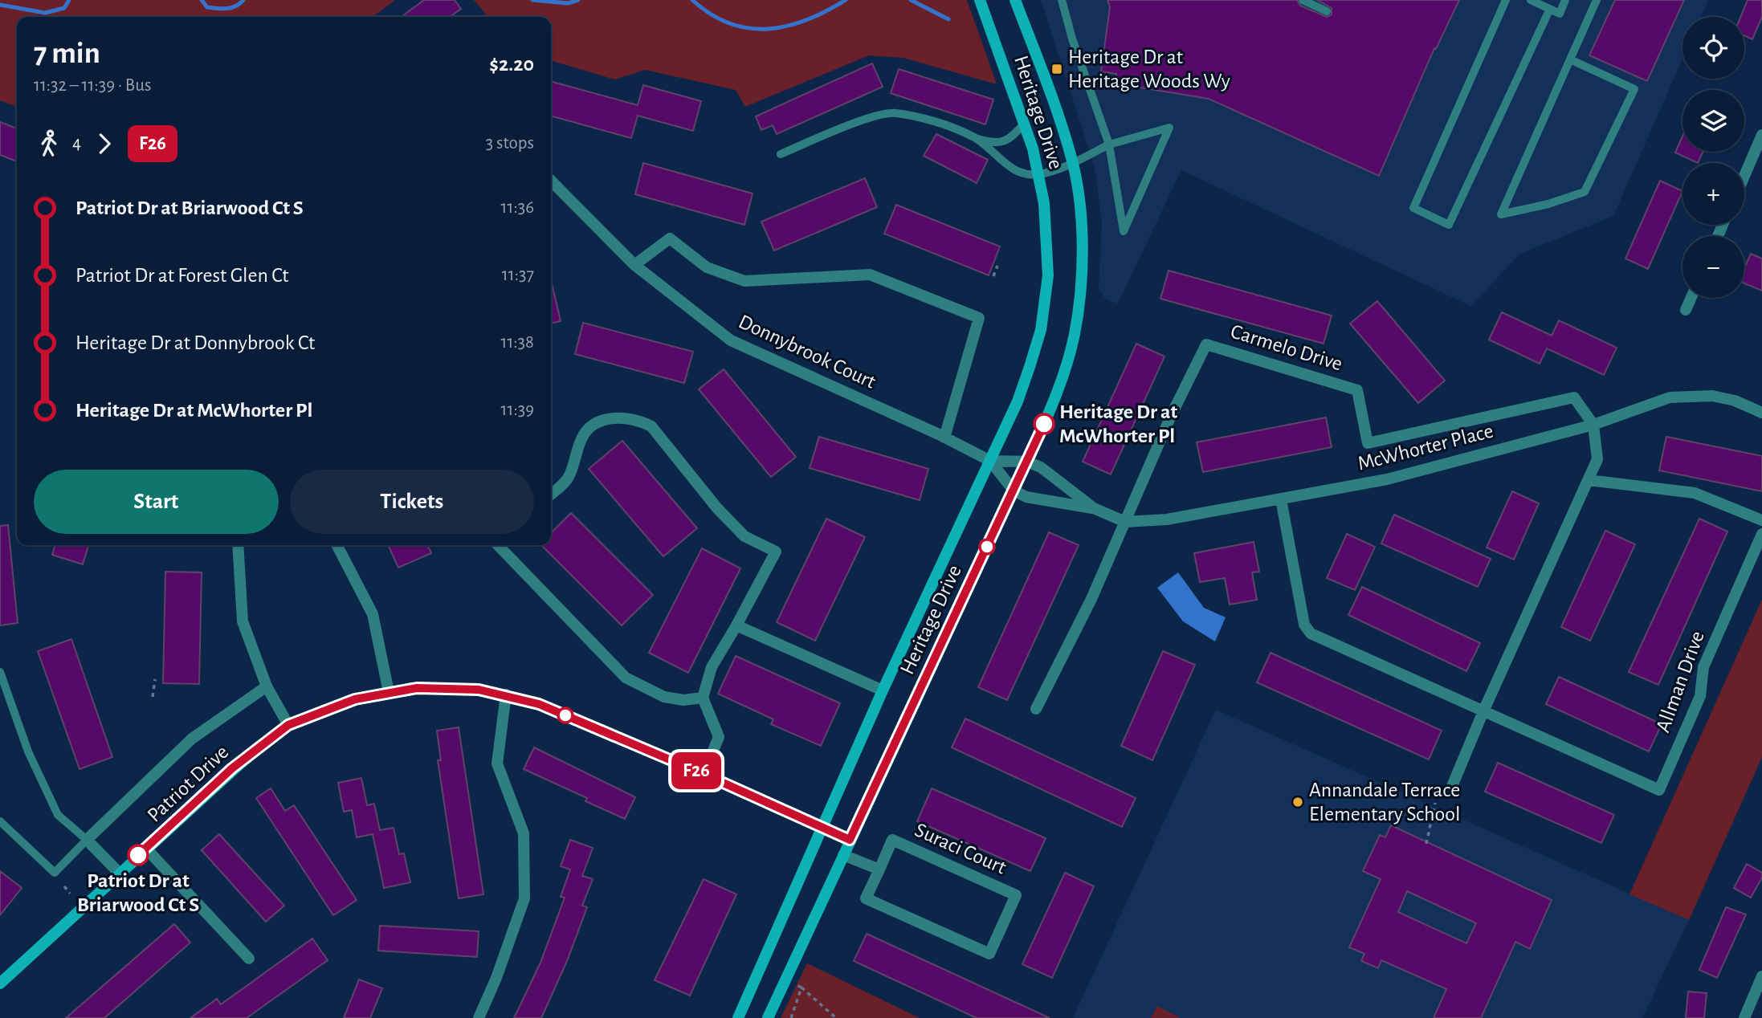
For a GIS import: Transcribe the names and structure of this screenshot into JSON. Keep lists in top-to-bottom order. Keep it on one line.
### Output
{"streets":{"street":["Heritage Drive","Carmelo Drive","Donnybrook Court","McWhorter Place","Allman Drive","Patriot Drive","Suraci Court"]},"crossings":[["Heritage Drive","Donnybrook Court"],["Heritage Drive","McWhorter Place"],["Heritage Drive","Patriot Drive"],["Carmelo Drive","McWhorter Place"],["Donnybrook Court","McWhorter Place"],["McWhorter Place","Allman Drive"]],"places":{"transit":["Heritage Dr at Heritage Woods Wy"],"other":["Heritage Dr at McWhorter Pl","Annandale Terrace Elementary School","Patriot Dr at Briarwood Ct S"]},"lines":["bus line F26"],"page":{"on_map":"F26","map_buttons":["+","−"],"heading":["7 min","11:32 – 11:39 · Bus","$2.20"],"legs":["4","F26","3 stops"],"list":[{"name":"Patriot Dr at Briarwood Ct S","value":"11:36"},{"name":"Patriot Dr at Forest Glen Ct","value":"11:37"},{"name":"Heritage Dr at Donnybrook Ct","value":"11:38"},{"name":"Heritage Dr at McWhorter Pl","value":"11:39"}],"buttons":["Start","Tickets"]}}
